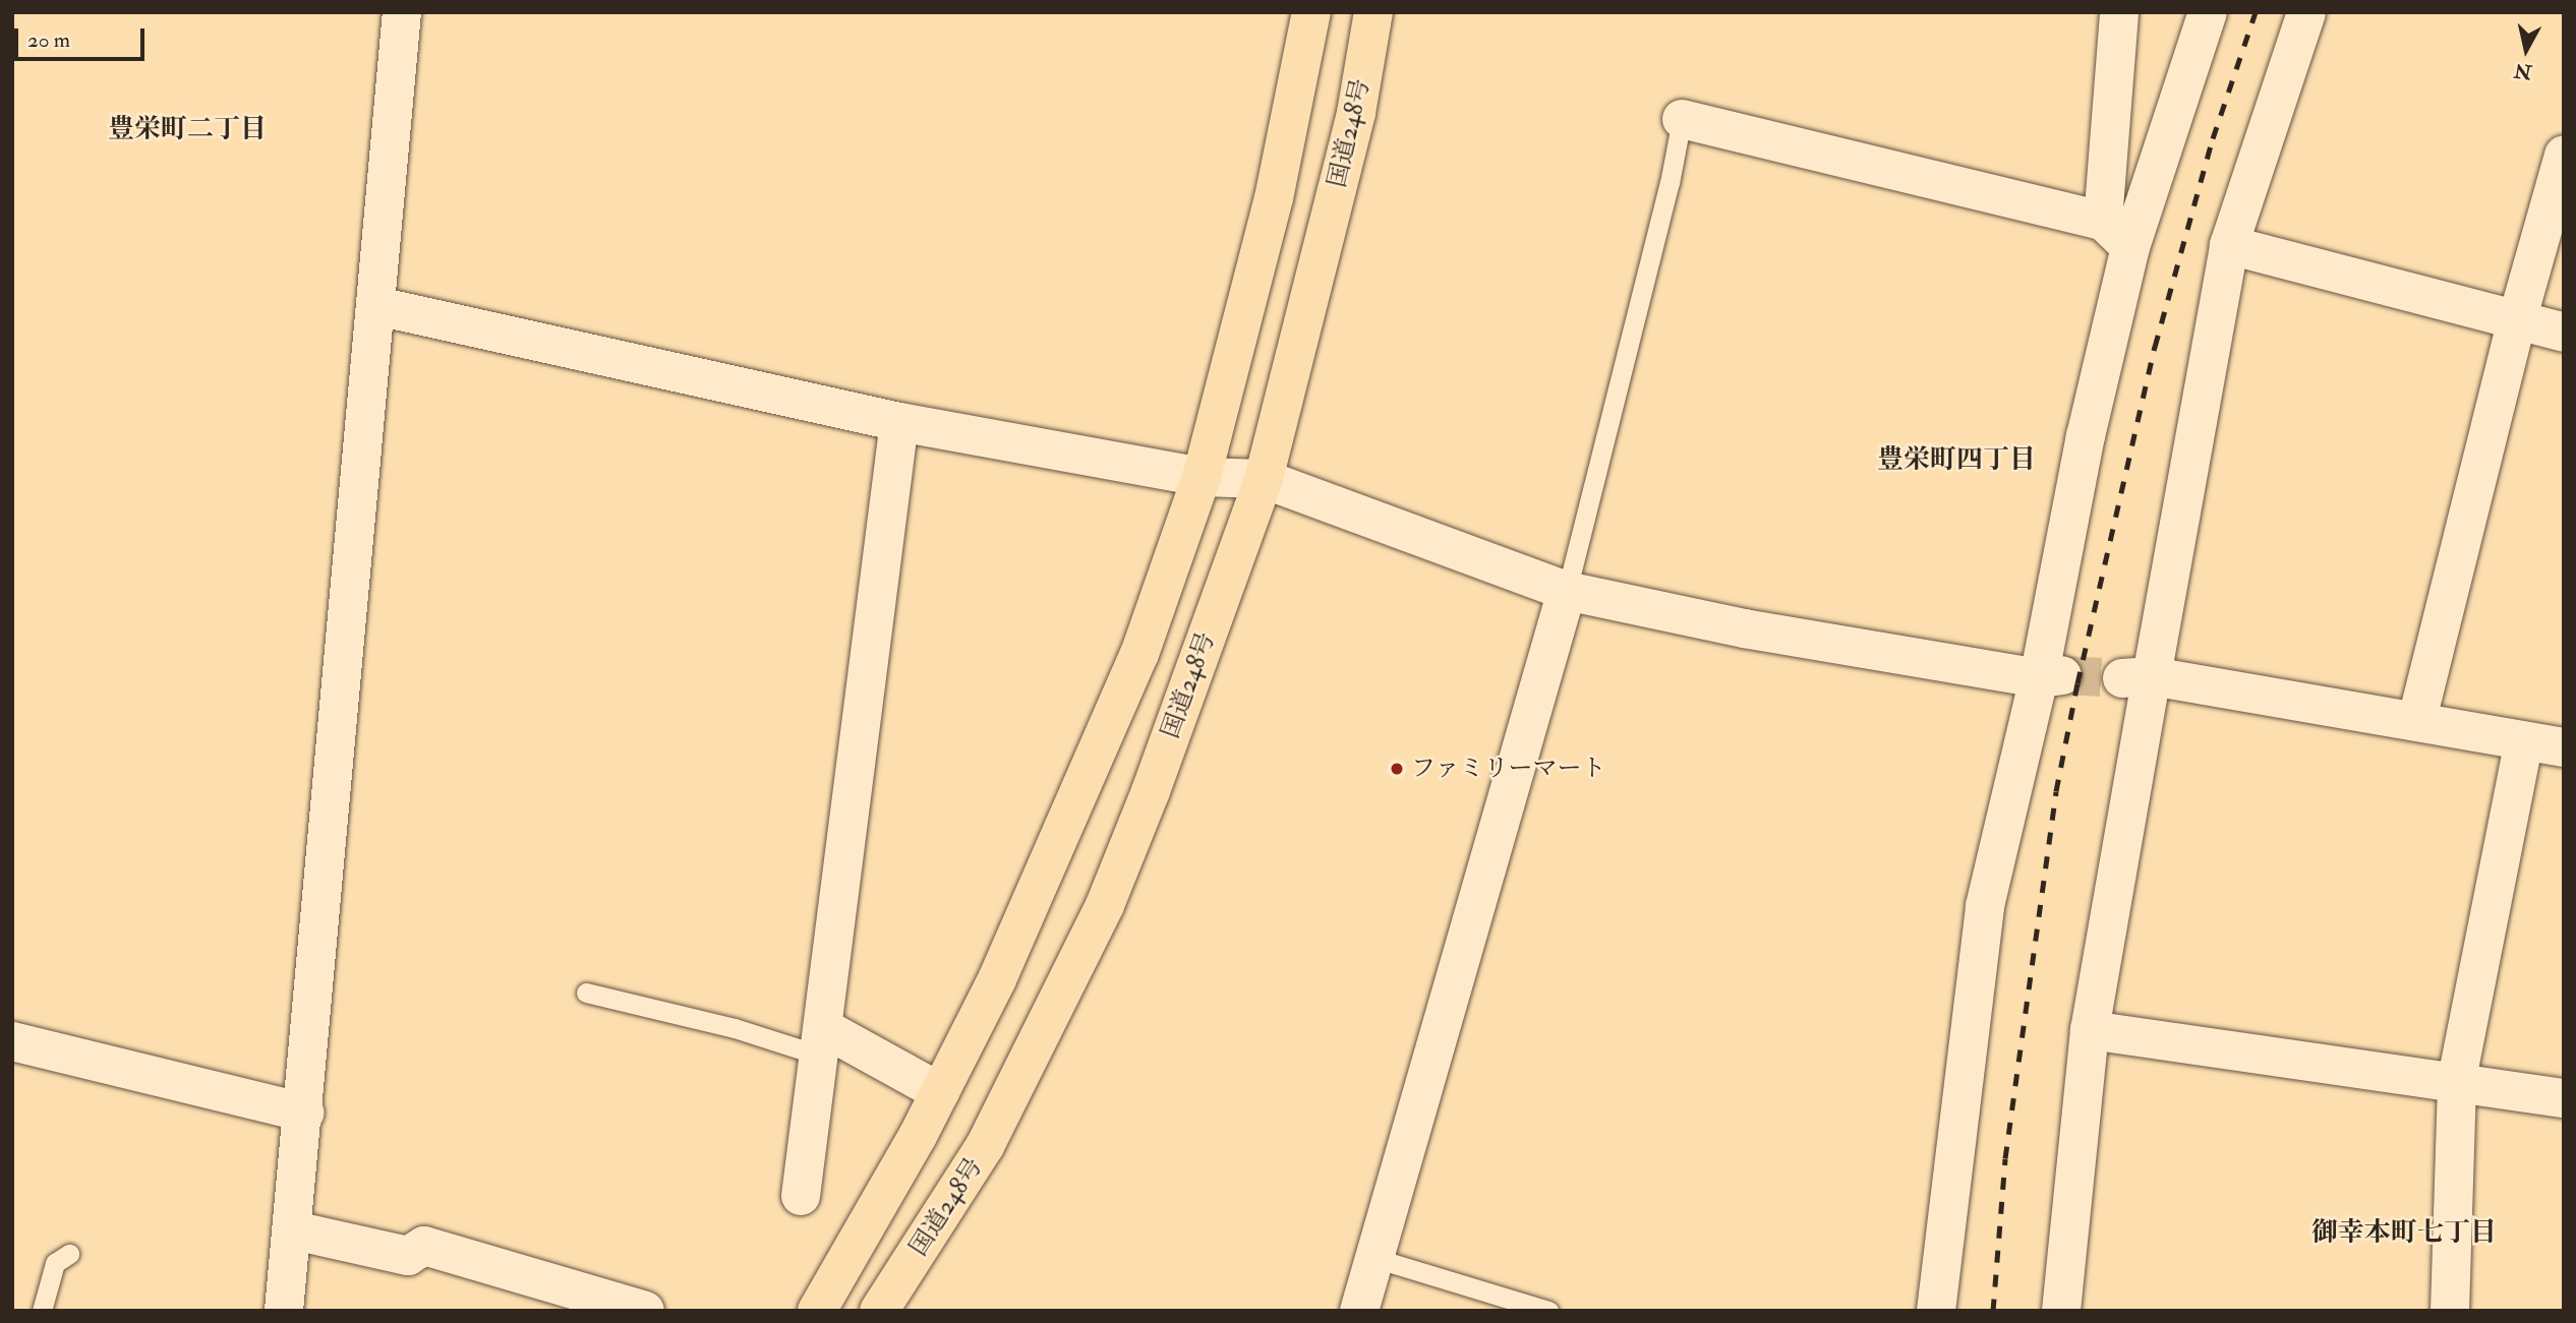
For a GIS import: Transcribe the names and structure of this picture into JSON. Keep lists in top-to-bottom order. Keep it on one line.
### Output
{"streets":{"highway":["国道248号"]},"districts":["豊栄町二丁目","豊栄町四丁目","御幸本町七丁目"],"places":["ファミリーマート"],"scale_bar":"20 m","north":"bottom"}
